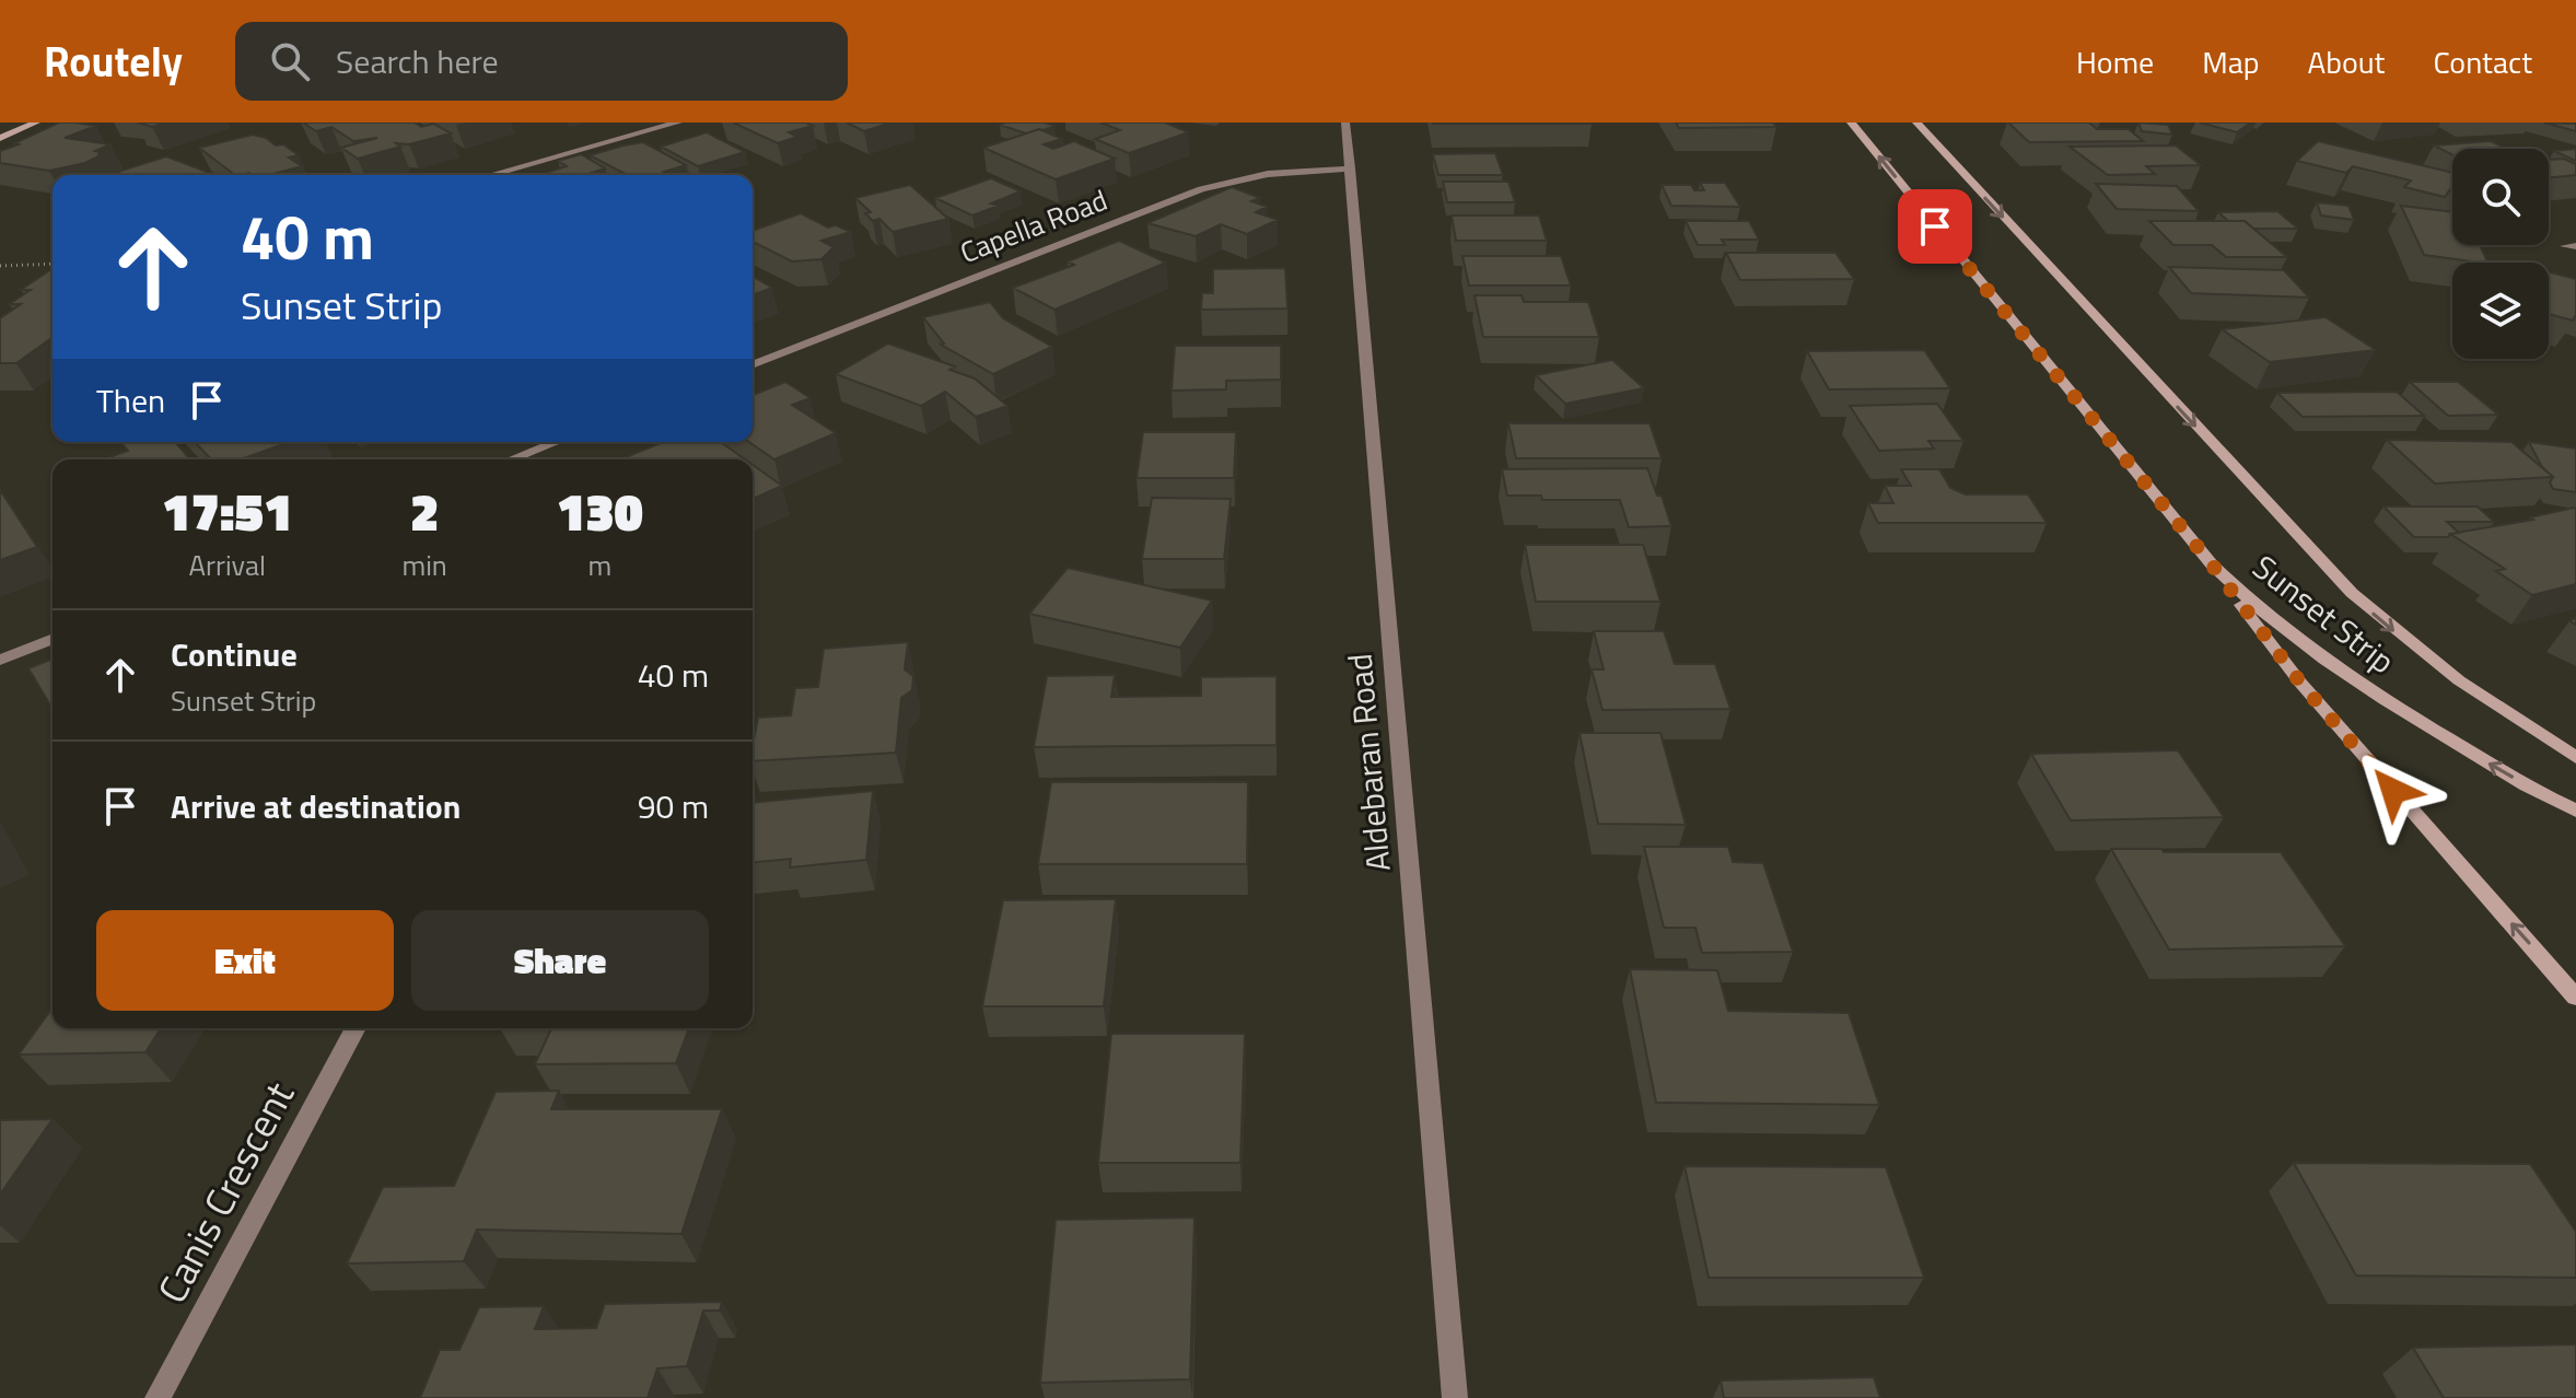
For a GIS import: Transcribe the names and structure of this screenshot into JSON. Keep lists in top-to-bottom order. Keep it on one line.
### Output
{"streets":{"street":["Capella Road","Sunset Strip","Aldebaran Road","Canis Crescent"]},"crossings":[["Capella Road","Aldebaran Road"]],"page":{"header":"Routely","search":"Search here","nav":["Home","Map","About","Contact"],"turn":["40 m","Sunset Strip"],"then":"Then","eta":["17:51","Arrival","2","min","130","m"],"list":[{"name":"Continue","note":"Sunset Strip","value":"40 m"},{"name":"Arrive at destination","value":"90 m"}],"buttons":["Exit","Share"]}}
